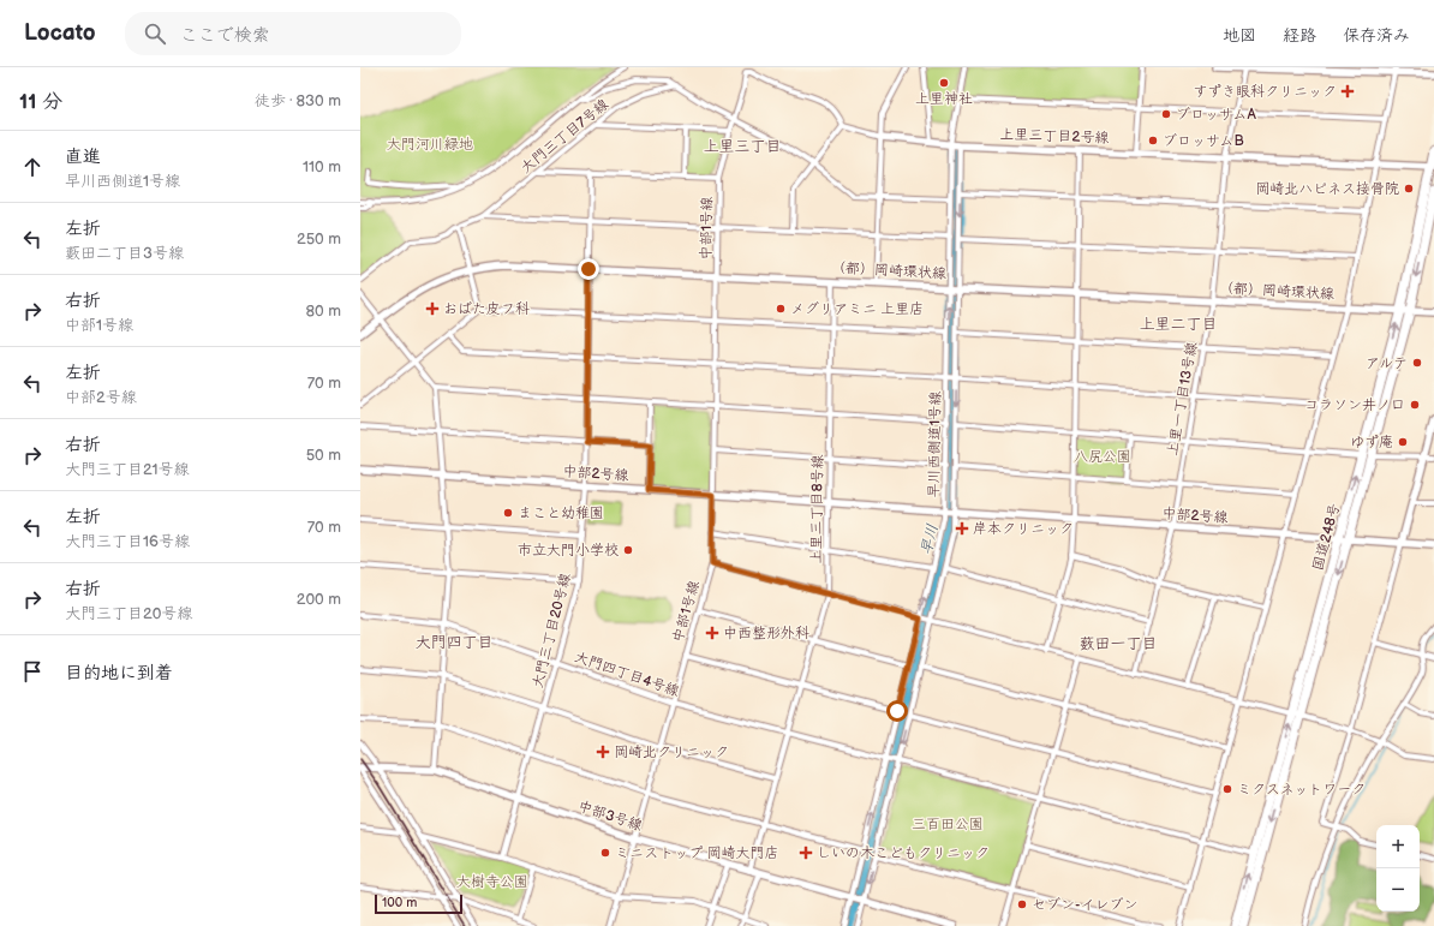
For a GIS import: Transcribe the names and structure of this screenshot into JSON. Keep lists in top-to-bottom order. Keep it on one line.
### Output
{"streets":{"highway":["国道248号"],"street":["大門三丁目7号線","上里三丁目2号線","中部1号線","（都）岡崎環状線","上里一丁目13号線","早川西側道1号線","中部2号線","上里三丁目8号線","大門三丁目20号線","大門四丁目4号線","中部3号線"]},"crossings":[["上里三丁目2号線","上里一丁目13号線"],["上里三丁目2号線","早川西側道1号線"],["上里三丁目2号線","国道248号"],["中部1号線","（都）岡崎環状線"],["中部1号線","中部2号線"],["中部1号線","大門四丁目4号線"],["中部1号線","中部3号線"],["（都）岡崎環状線","上里一丁目13号線"],["（都）岡崎環状線","早川西側道1号線"],["（都）岡崎環状線","上里三丁目8号線"],["（都）岡崎環状線","国道248号"],["（都）岡崎環状線","大門三丁目20号線"],["上里一丁目13号線","中部2号線"],["早川西側道1号線","中部2号線"],["早川西側道1号線","大門四丁目4号線"],["早川西側道1号線","中部3号線"],["中部2号線","上里三丁目8号線"],["中部2号線","国道248号"],["中部2号線","大門三丁目20号線"],["上里三丁目8号線","大門四丁目4号線"],["上里三丁目8号線","中部3号線"],["大門三丁目20号線","大門四丁目4号線"],["大門三丁目20号線","中部3号線"]],"districts":["上里三丁目","上里二丁目","大門四丁目","薮田一丁目"],"water":["早川"],"parks":["大門河川緑地","八尻公園","三百田公園","大樹寺公園"],"places":{"other":["上里神社","ブロッサムA","ブロッサムB","岡崎北ハピネス接骨院","メグリアミニ 上里店","アルテ","コラソン井ノ口","ゆず庵","まこと幼稚園","市立大門小学校","ミクスネットワーク","ミニストップ 岡崎大門店","セブン-イレブン"],"health":["すずき眼科クリニック","おばた皮フ科","岸本クリニック","中西整形外科","岡崎北クリニック","しいの木こどもクリニック"]},"scale_bar":"100 m","page":{"header":"Locato","search":"ここで検索","nav":["地図","経路","保存済み"],"heading":["11 分","徒歩 · 830 m"],"list":[["直進","早川西側道1号線","110 m"],["左折","藪田二丁目3号線","250 m"],["右折","中部1号線","80 m"],["左折","中部2号線","70 m"],["右折","大門三丁目21号線","50 m"],["左折","大門三丁目16号線","70 m"],["右折","大門三丁目20号線","200 m"],"目的地に到着"],"map_buttons":["+","−"],"scale":"100 m"}}
